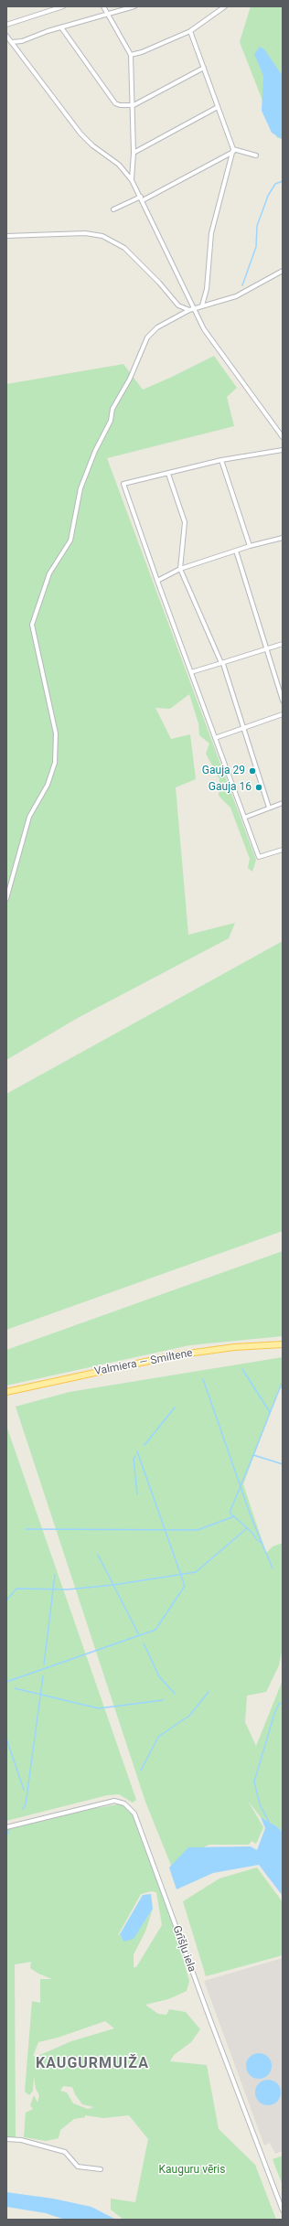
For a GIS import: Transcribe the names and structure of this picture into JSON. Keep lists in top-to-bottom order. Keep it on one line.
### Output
{"streets":{"main road":["Valmiera — Smiltene"],"street":["Grīšļu iela"]},"districts":["KAUGURMUIŽA"],"parks":["Kauguru vēris"],"places":["Gauja 29","Gauja 16"]}
